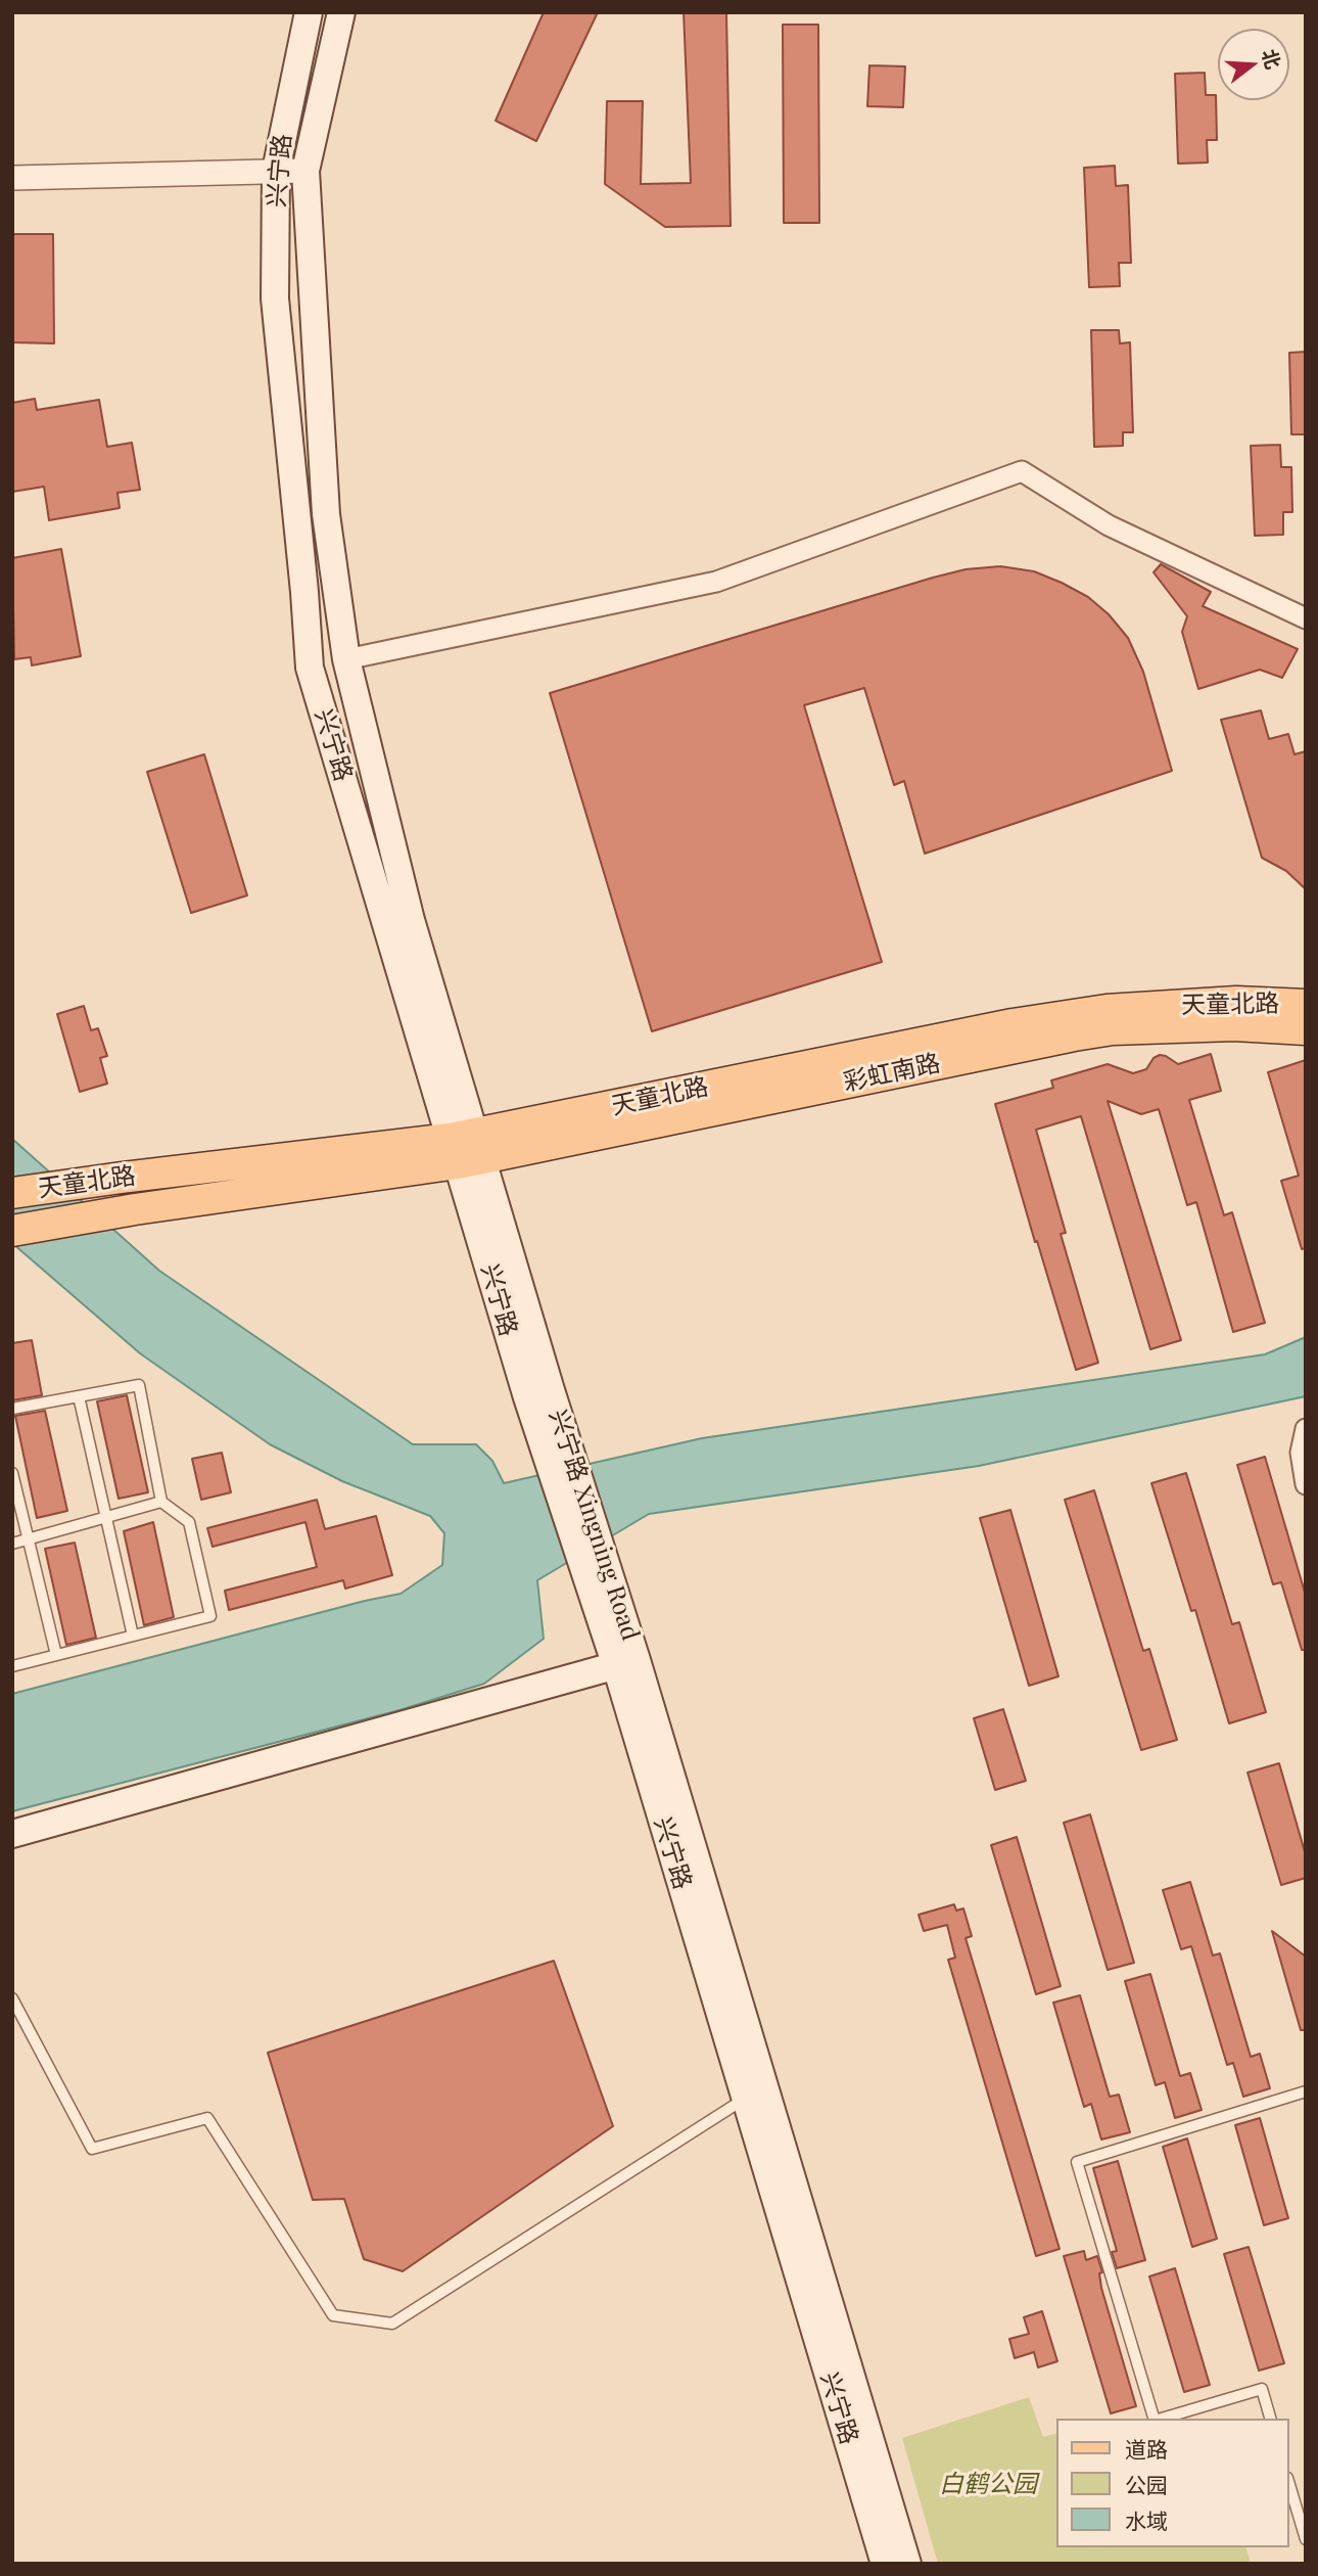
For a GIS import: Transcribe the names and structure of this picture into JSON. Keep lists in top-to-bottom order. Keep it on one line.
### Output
{"streets":{"main road":["兴宁路","天童北路","彩虹南路","兴宁路 Xingning Road"]},"crossings":[["兴宁路","天童北路"],["兴宁路","彩虹南路"],["兴宁路","兴宁路 Xingning Road"],["天童北路","彩虹南路"]],"parks":["白鹤公园"],"legend":["道路","公园","水域"],"north":"right"}
